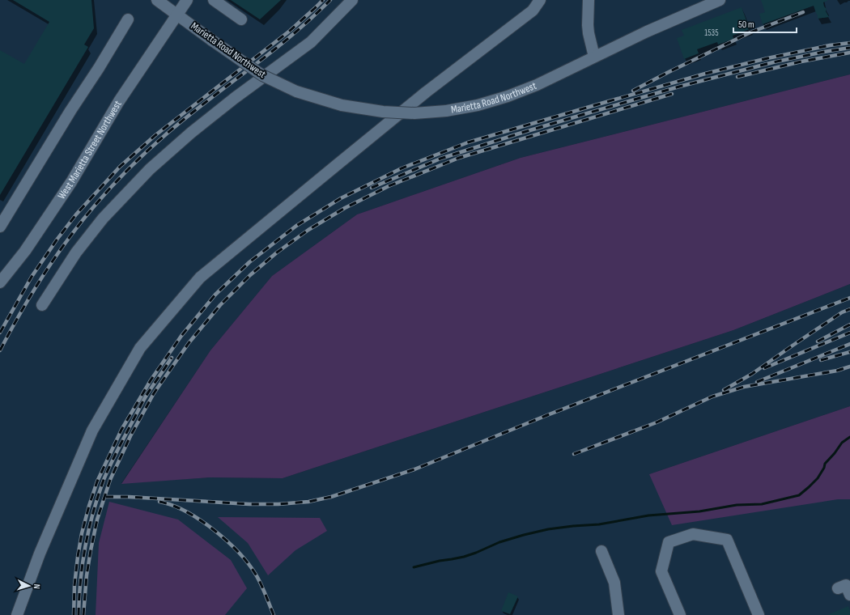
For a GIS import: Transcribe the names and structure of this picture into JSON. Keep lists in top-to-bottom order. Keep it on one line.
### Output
{"streets":{"street":["Marietta Road Northwest","West Marietta Street Northwest"]},"crossings":[["Marietta Road Northwest","West Marietta Street Northwest"]],"house_numbers":["1535"],"scale_bar":"50 m","north":"right"}
